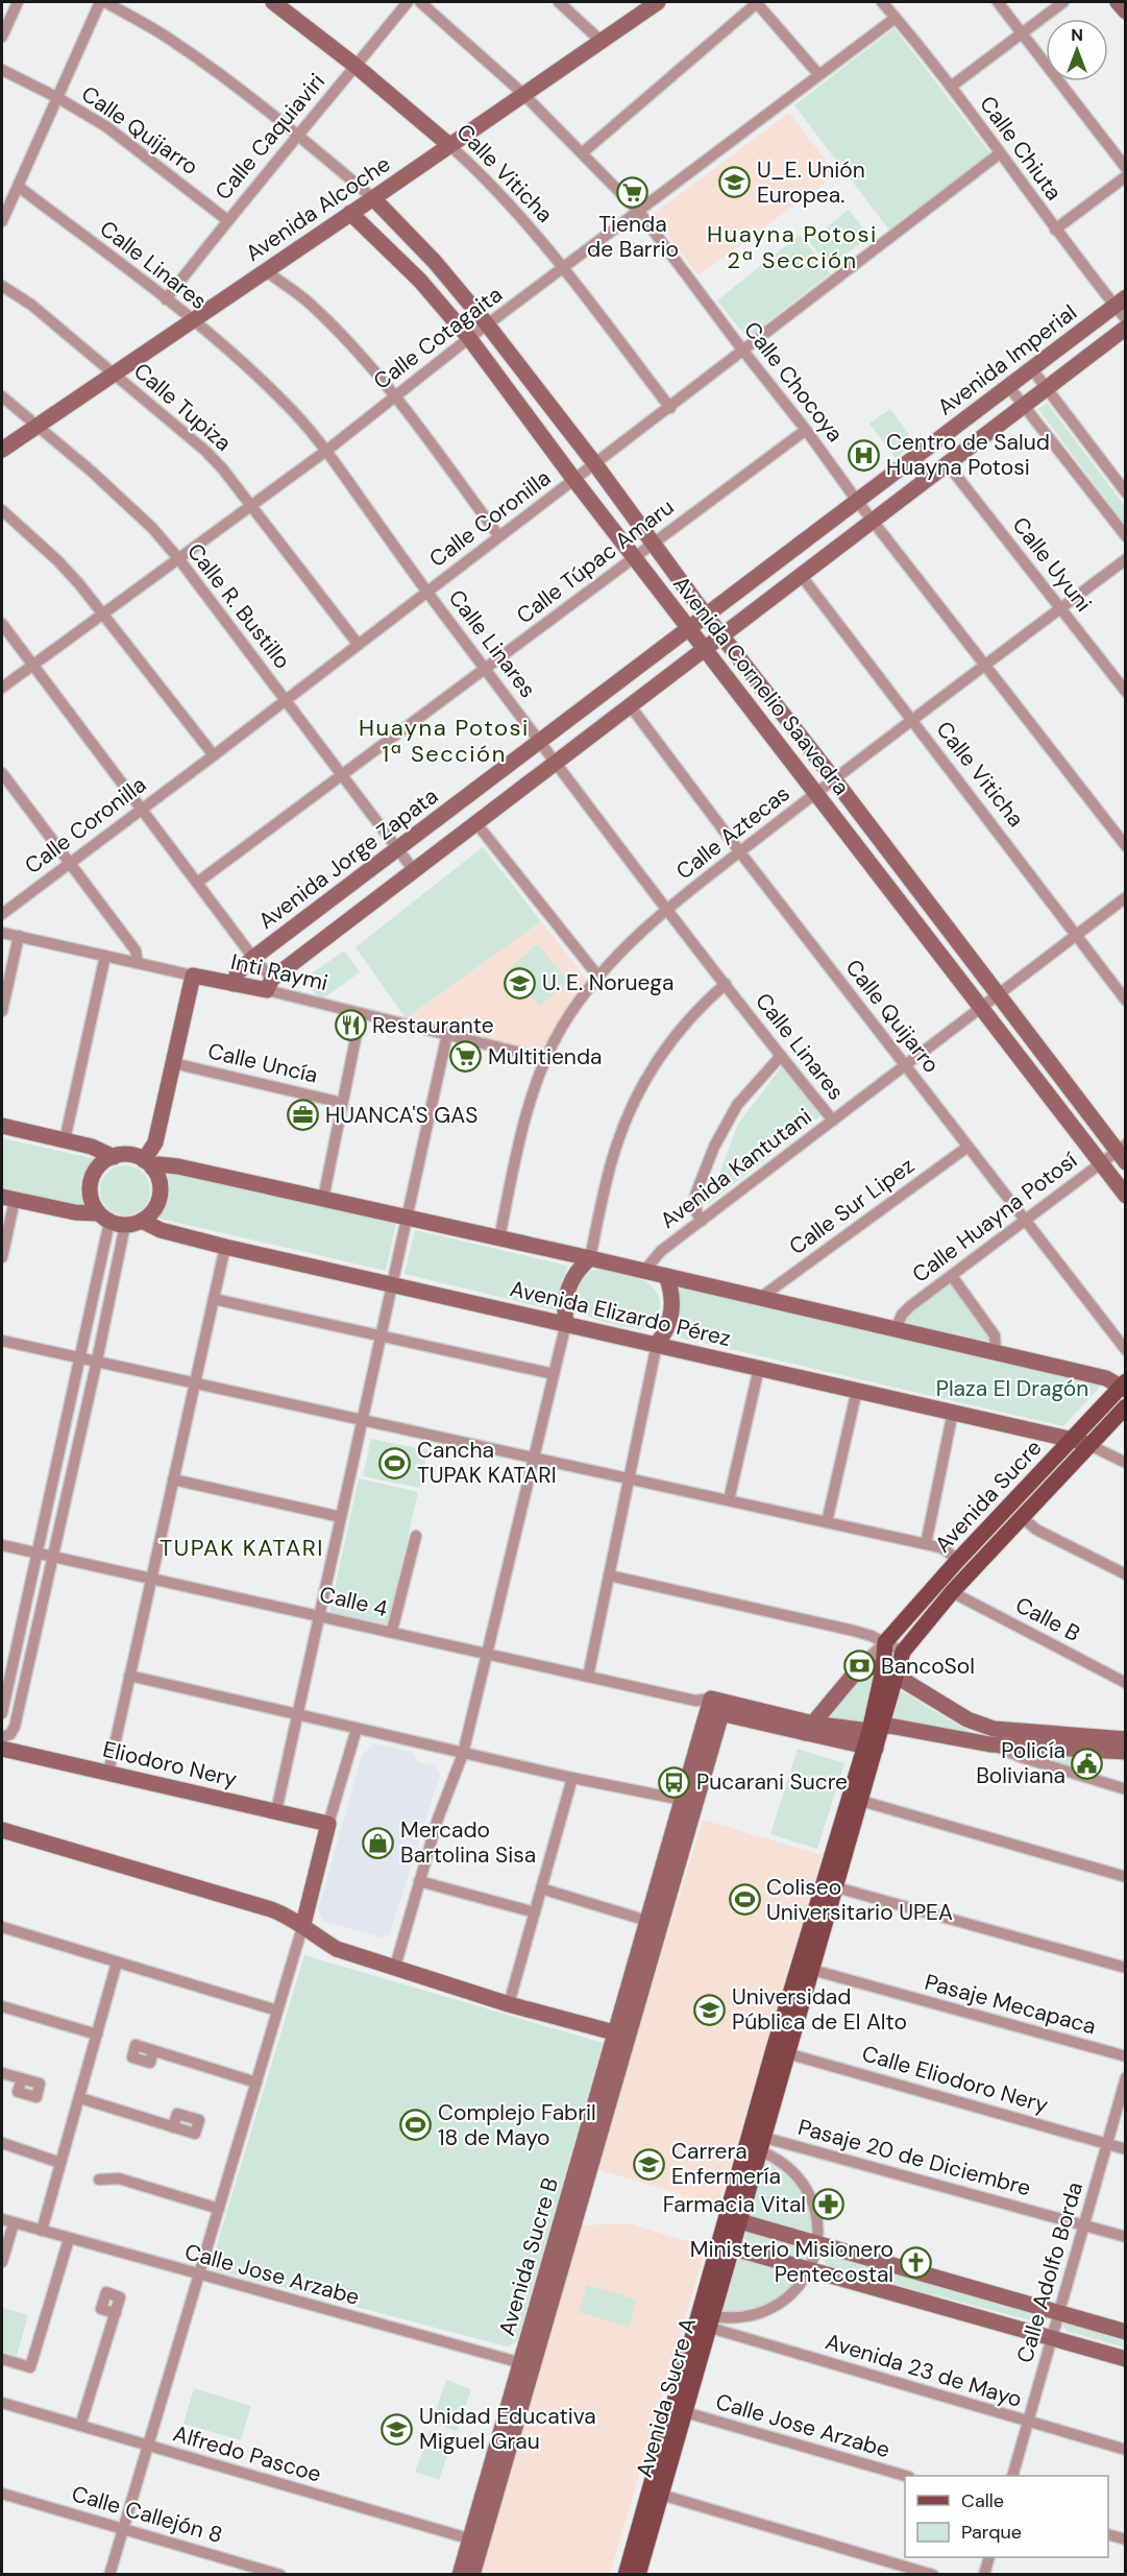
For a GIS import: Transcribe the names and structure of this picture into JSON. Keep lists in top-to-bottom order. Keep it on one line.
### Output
{"streets":{"main road":["Avenida Sucre","Avenida Sucre A"],"street":["Calle Quijarro","Calle Caquiaviri","Calle Chiuta","Calle Viticha","Avenida Alcoche","Calle Linares","Calle Cotagaita","Avenida Imperial","Calle Chocoya","Calle Tupiza","Calle Coronilla","Calle Túpac Amaru","Calle Uyuni","Calle R. Bustillo","Avenida Cornelio Saavedra","Calle Aztecas","Avenida Jorge Zapata","Inti Raymi","Calle Uncía","Avenida Kantutani","Calle Sur Lipez","Calle Huayna Potosí","Avenida Elizardo Pérez","Calle 4","Calle B","Eliodoro Nery","Pasaje Mecapaca","Calle Eliodoro Nery","Pasaje 20 de Diciembre","Avenida Sucre B","Calle Adolfo Borda","Calle Jose Arzabe","Avenida 23 de Mayo","Alfredo Pascoe","Calle Callejón 8"]},"crossings":[["Calle Quijarro","Calle Caquiaviri"],["Calle Quijarro","Calle Aztecas"],["Calle Quijarro","Avenida Kantutani"],["Calle Quijarro","Calle Sur Lipez"],["Calle Quijarro","Calle Huayna Potosí"],["Calle Caquiaviri","Calle Viticha"],["Calle Caquiaviri","Calle Linares"],["Calle Chiuta","Calle Cotagaita"],["Calle Chiuta","Avenida Imperial"],["Calle Chiuta","Calle Coronilla"],["Calle Viticha","Avenida Alcoche"],["Calle Viticha","Calle Cotagaita"],["Calle Viticha","Avenida Imperial"],["Calle Viticha","Calle Coronilla"],["Calle Viticha","Calle Aztecas"],["Calle Viticha","Avenida Kantutani"],["Avenida Alcoche","Calle Linares"],["Avenida Alcoche","Calle Chocoya"],["Avenida Alcoche","Calle Tupiza"],["Avenida Alcoche","Calle R. Bustillo"],["Avenida Alcoche","Avenida Cornelio Saavedra"],["Calle Linares","Calle Cotagaita"],["Calle Linares","Calle Coronilla"],["Calle Linares","Calle Túpac Amaru"],["Calle Linares","Calle Aztecas"],["Calle Linares","Avenida Jorge Zapata"],["Calle Linares","Avenida Kantutani"],["Calle Cotagaita","Calle Chocoya"],["Calle Cotagaita","Calle Tupiza"],["Calle Cotagaita","Calle R. Bustillo"],["Calle Cotagaita","Avenida Cornelio Saavedra"],["Avenida Imperial","Calle Chocoya"],["Avenida Imperial","Calle Uyuni"],["Avenida Imperial","Avenida Cornelio Saavedra"],["Avenida Imperial","Avenida Jorge Zapata"],["Calle Chocoya","Calle Coronilla"],["Calle Chocoya","Calle Túpac Amaru"],["Calle Chocoya","Calle Aztecas"],["Calle Tupiza","Calle Coronilla"],["Calle Coronilla","Calle R. Bustillo"],["Calle Coronilla","Avenida Cornelio Saavedra"],["Calle Túpac Amaru","Calle R. Bustillo"],["Calle Túpac Amaru","Avenida Cornelio Saavedra"],["Calle Uyuni","Calle Aztecas"],["Calle R. Bustillo","Avenida Jorge Zapata"],["Avenida Cornelio Saavedra","Calle Aztecas"],["Avenida Cornelio Saavedra","Avenida Jorge Zapata"],["Avenida Cornelio Saavedra","Avenida Kantutani"],["Avenida Cornelio Saavedra","Calle Huayna Potosí"],["Calle Aztecas","Inti Raymi"],["Avenida Jorge Zapata","Inti Raymi"],["Avenida Elizardo Pérez","Avenida Sucre"],["Avenida Sucre","Calle B"],["Calle 4","Avenida Sucre B"],["Pasaje Mecapaca","Avenida Sucre A"],["Calle Eliodoro Nery","Calle Adolfo Borda"],["Calle Eliodoro Nery","Avenida Sucre A"],["Pasaje 20 de Diciembre","Calle Adolfo Borda"],["Pasaje 20 de Diciembre","Avenida Sucre A"],["Avenida Sucre B","Calle Jose Arzabe"],["Avenida Sucre B","Alfredo Pascoe"],["Calle Adolfo Borda","Avenida 23 de Mayo"],["Calle Jose Arzabe","Avenida Sucre A"],["Avenida 23 de Mayo","Avenida Sucre A"]],"districts":["Huayna Potosi 2ª Sección","Huayna Potosi 1ª Sección","TUPAK KATARI"],"parks":["Plaza El Dragón"],"places":{"school or university":["U_E. Unión Europea.","U. E. Noruega","Universidad Pública de El Alto","Carrera Enfermería","Unidad Educativa Miguel Grau"],"supermarket":["Tienda de Barrio","Multitienda"],"hospital":["Centro de Salud Huayna Potosi"],"restaurant":["Restaurante"],"office":["HUANCA'S GAS"],"sports":["Cancha TUPAK KATARI","Coliseo Universitario UPEA","Complejo Fabril 18 de Mayo"],"bank":["BancoSol"],"public building":["Policía Boliviana"],"bus stop":["Pucarani Sucre"],"shop":["Mercado Bartolina Sisa"],"pharmacy":["Farmacia Vital"],"church":["Ministerio Misionero Pentecostal"]},"legend":["Calle","Parque"],"north":"top"}
